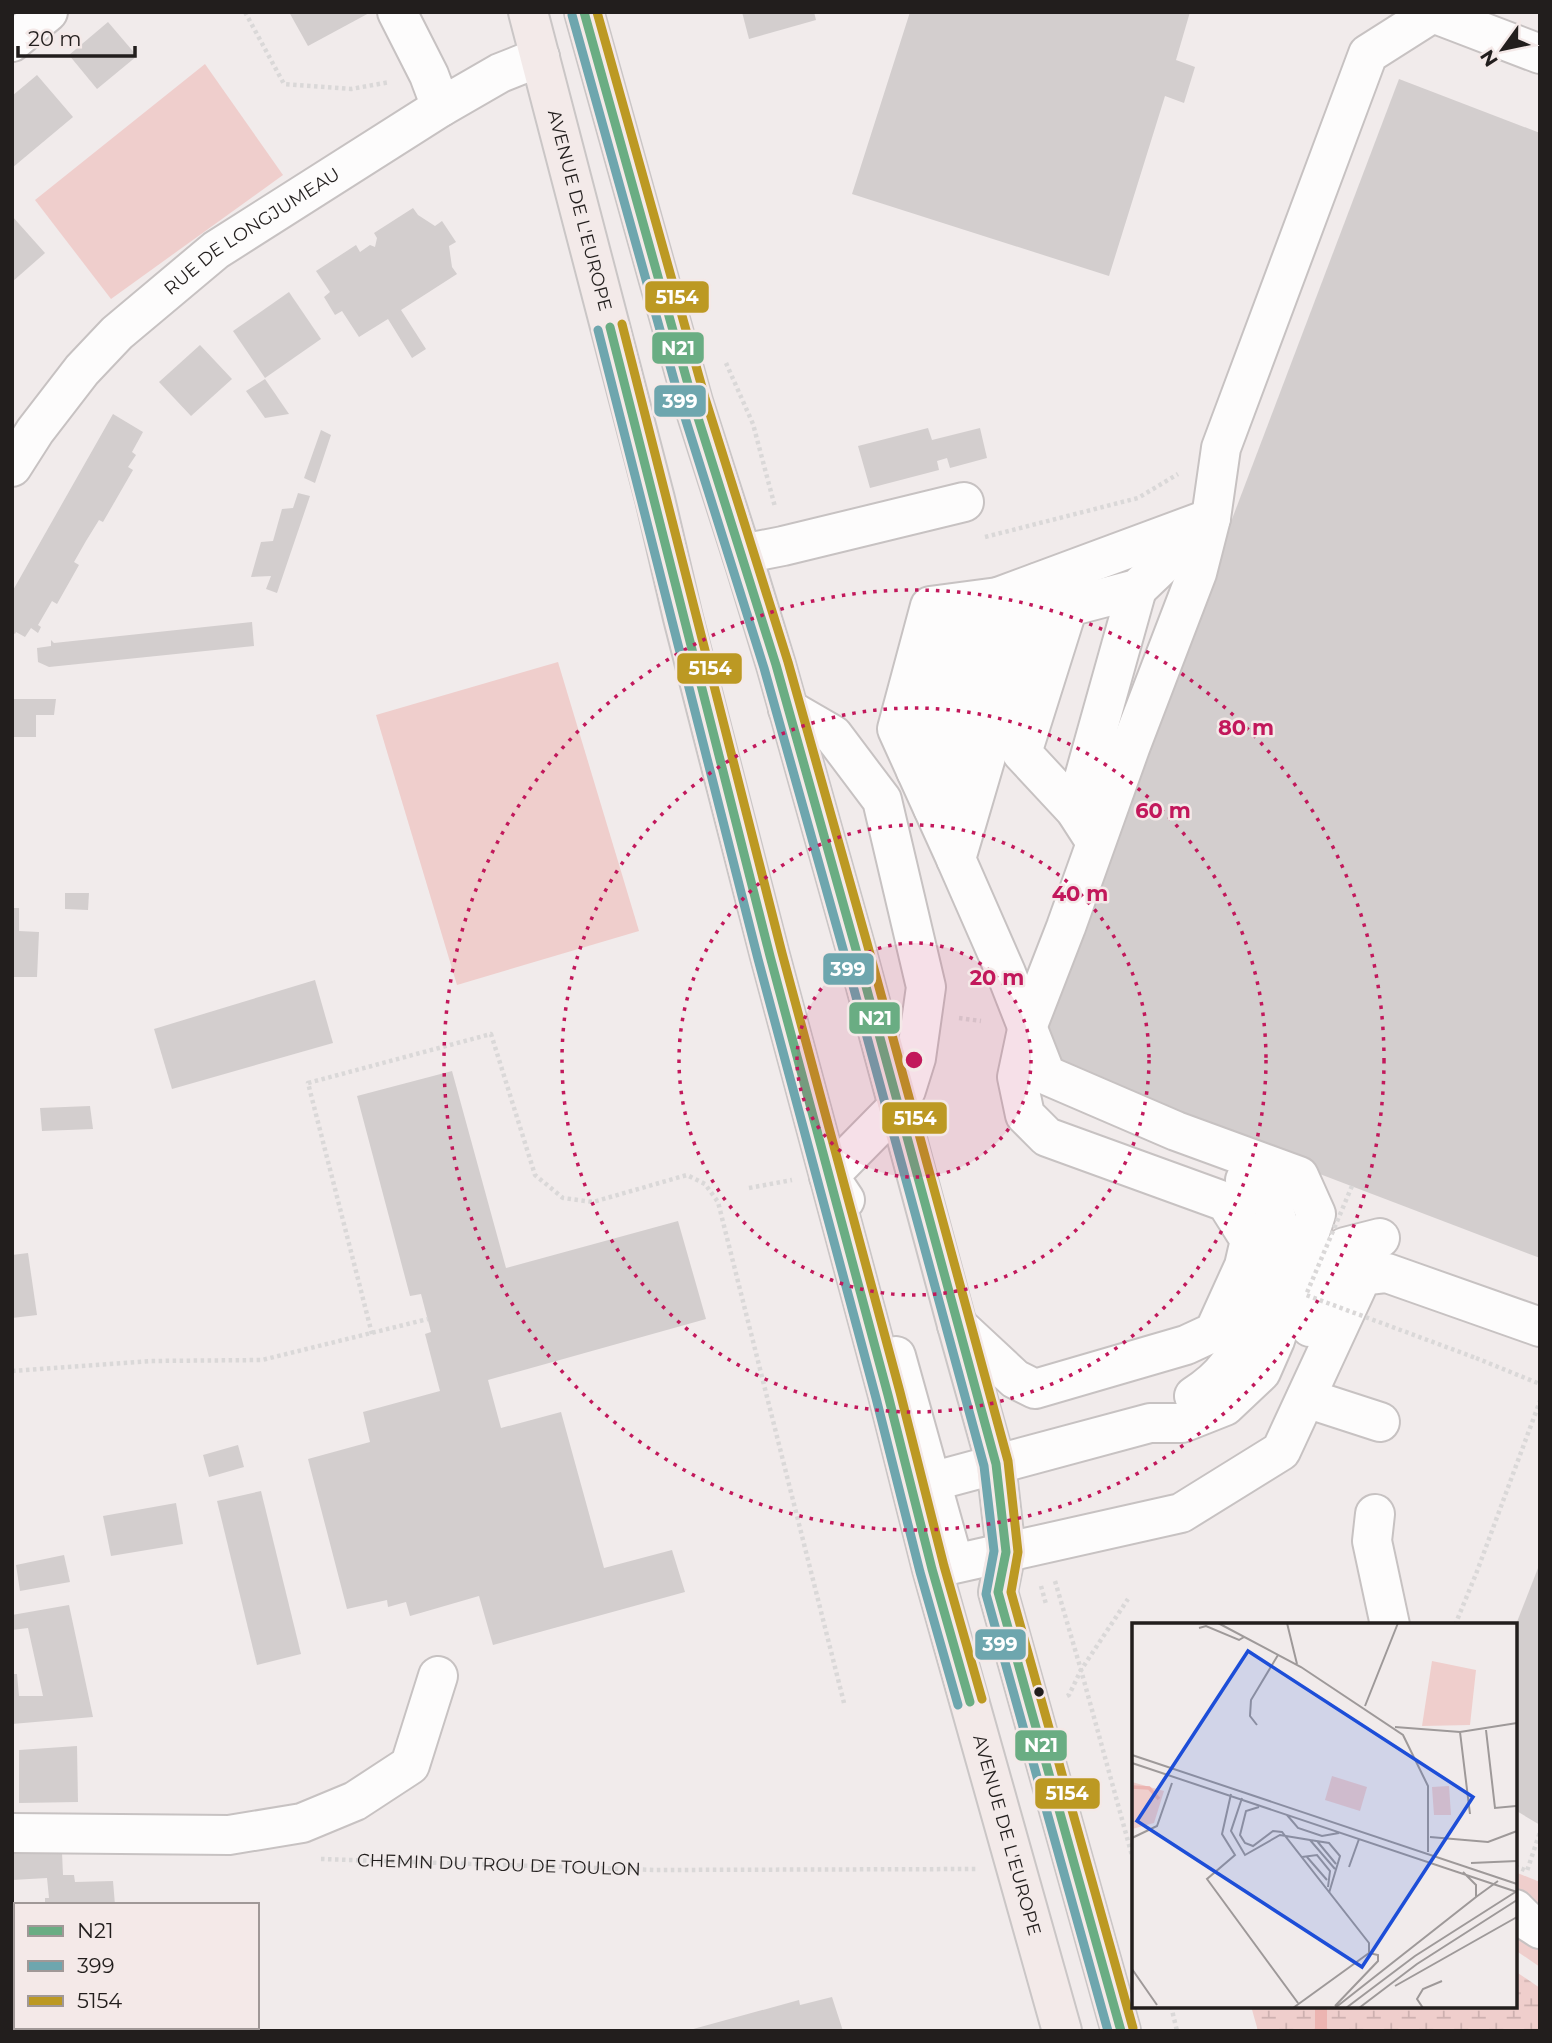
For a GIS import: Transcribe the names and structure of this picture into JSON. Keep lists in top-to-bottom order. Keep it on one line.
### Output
{"streets":{"main road":["AVENUE DE L'EUROPE"],"street":["RUE DE LONGJUMEAU"],"path":["CHEMIN DU TROU DE TOULON"]},"crossings":[["AVENUE DE L'EUROPE","RUE DE LONGJUMEAU"]],"lines":["transit line N21","transit line 5154","transit line 399"],"legend":["N21","399","5154"],"scale_bar":"20 m","north":"bottom left","rings":["80 m","60 m","40 m","20 m"]}
